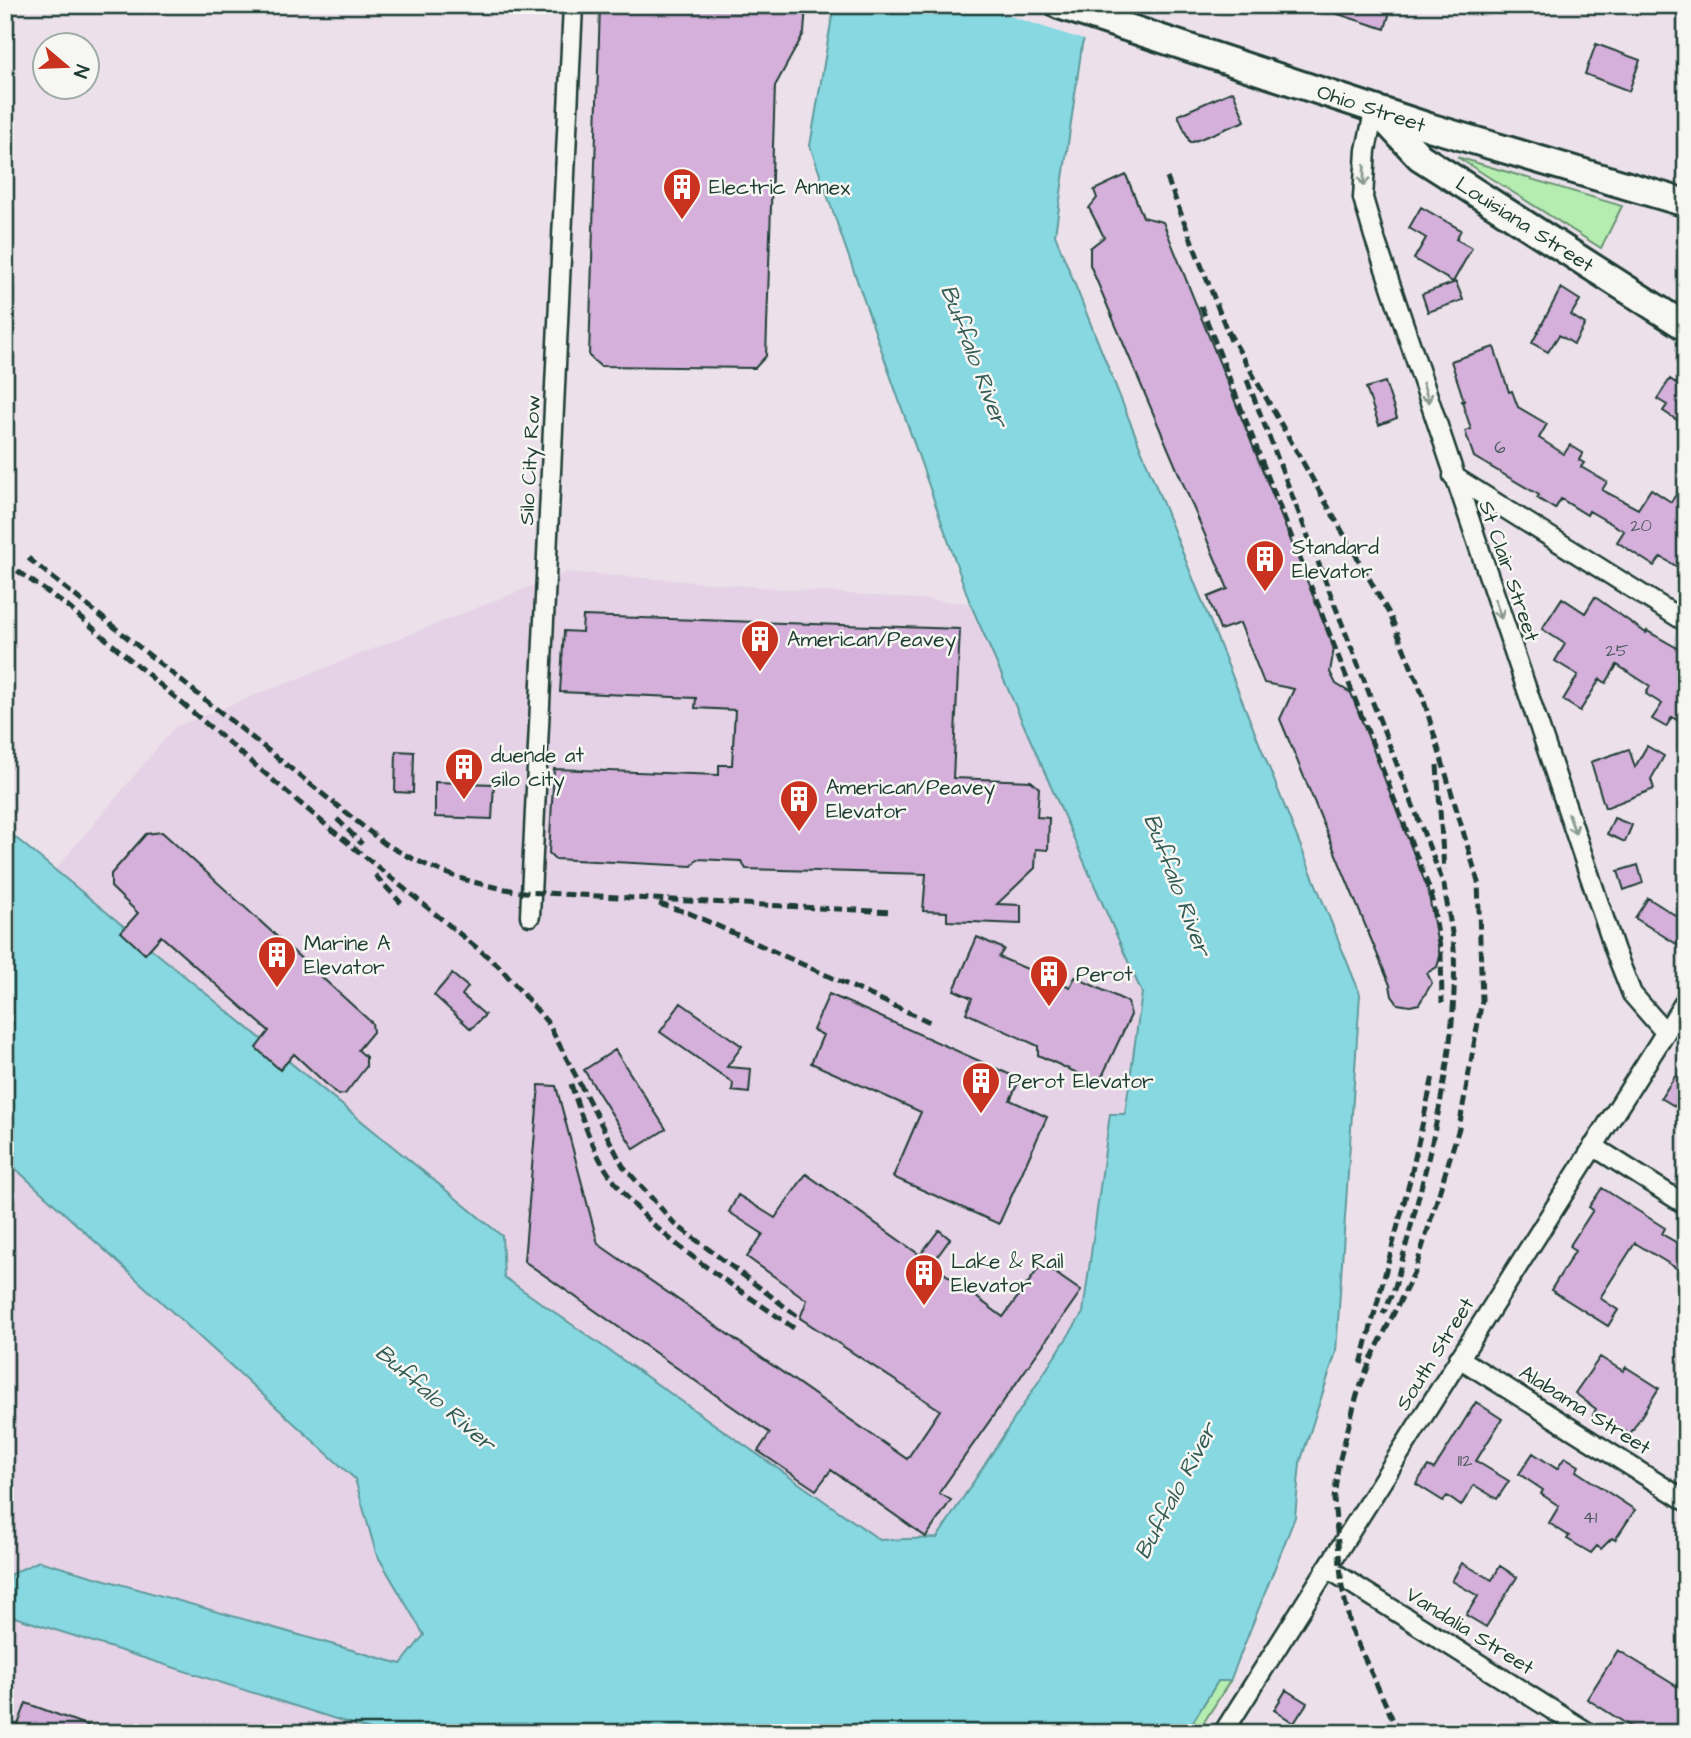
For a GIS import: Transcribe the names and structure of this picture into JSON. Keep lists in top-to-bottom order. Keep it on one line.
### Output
{"streets":{"street":["Ohio Street","Louisiana Street","Silo City Row","St Clair Street","South Street","Alabama Street","Vandalia Street"]},"crossings":[["Ohio Street","Louisiana Street"],["Ohio Street","St Clair Street"],["Louisiana Street","St Clair Street"],["St Clair Street","South Street"],["South Street","Alabama Street"],["South Street","Vandalia Street"]],"one_way":["St Clair Street"],"water":["Buffalo River"],"places":{"building":["Electric Annex","Standard Elevator","American/Peavey","duende at silo city","American/Peavey Elevator","Marine A Elevator","Perot","Perot Elevator","Lake & Rail Elevator"]},"house_numbers":["6","20","25","112","41"],"north":"right"}
